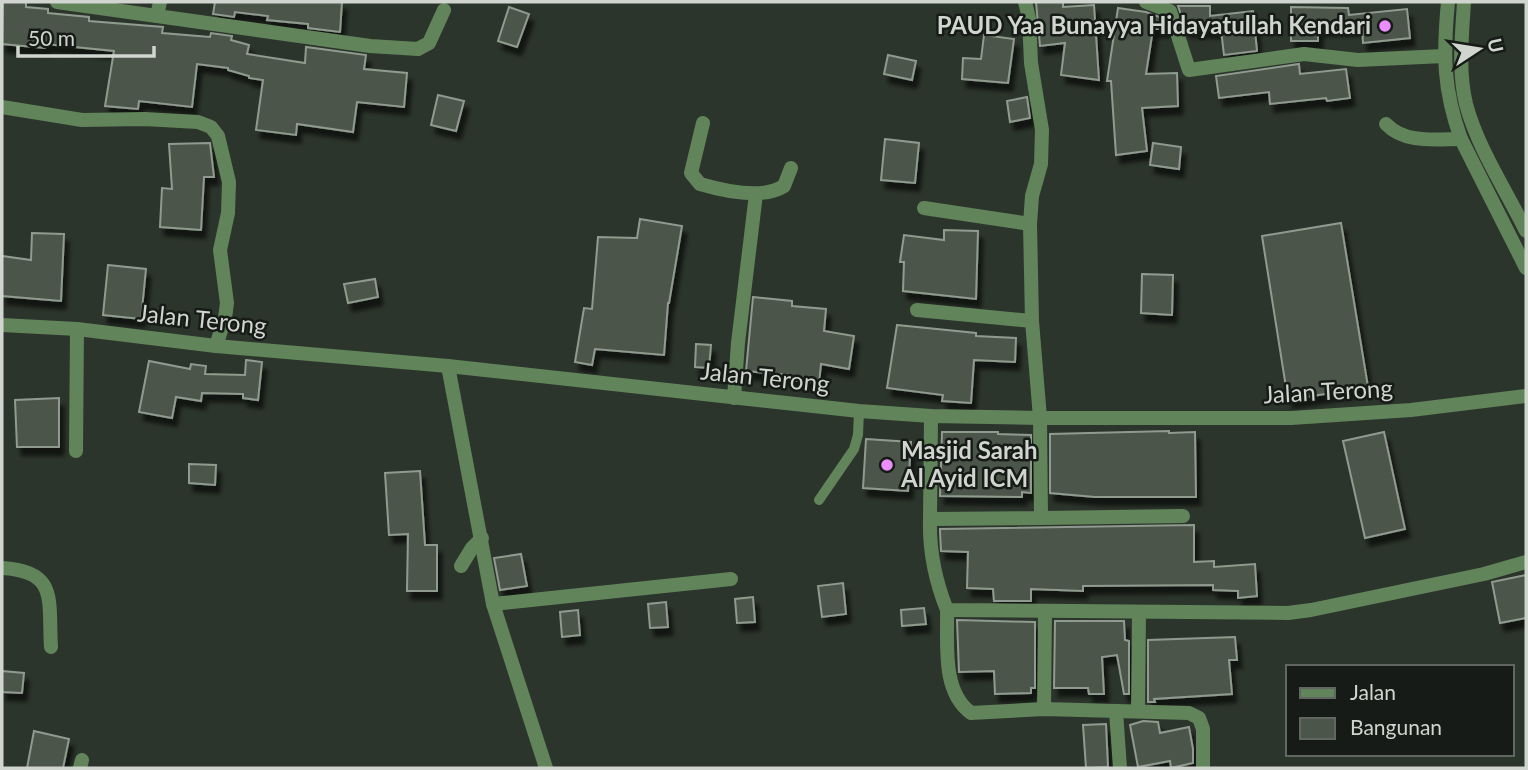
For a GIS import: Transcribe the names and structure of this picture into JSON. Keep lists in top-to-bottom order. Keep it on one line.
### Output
{"streets":{"street":["Jalan Terong"]},"places":["PAUD Yaa Bunayya Hidayatullah Kendari","Masjid Sarah Al Ayid ICM"],"legend":["Jalan","Bangunan"],"scale_bar":"50 m","north":"right"}
